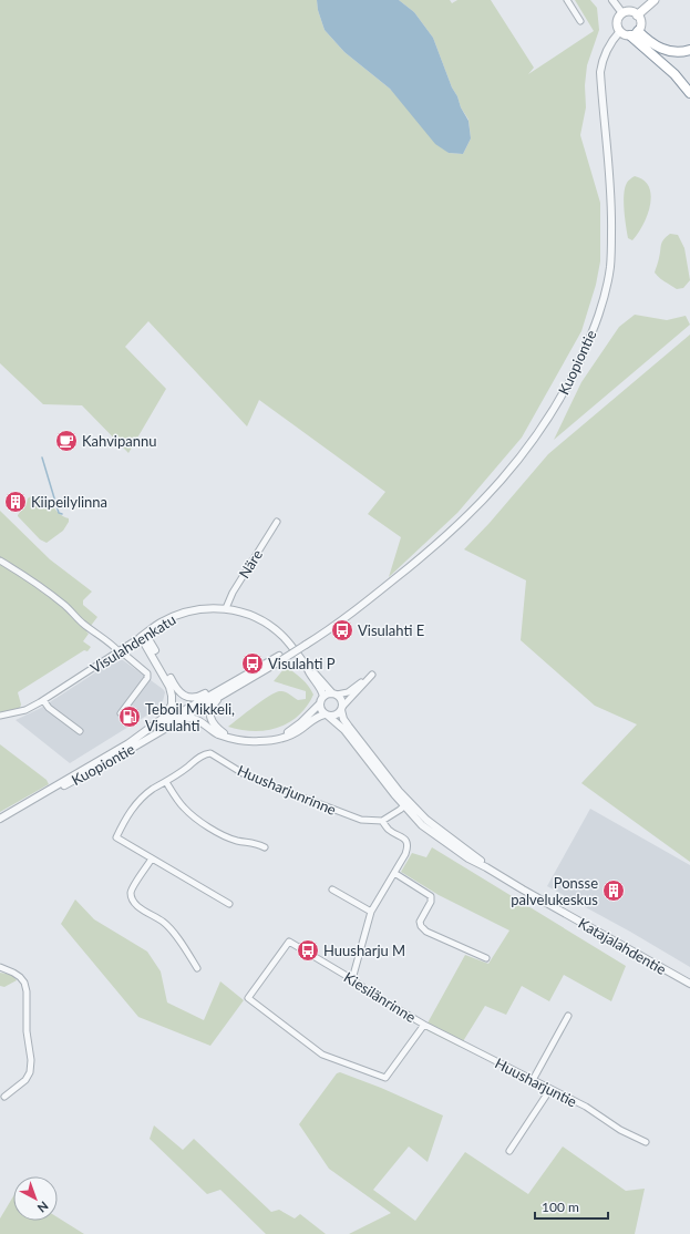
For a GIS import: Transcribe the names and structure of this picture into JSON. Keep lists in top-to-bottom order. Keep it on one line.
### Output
{"streets":{"street":["Kuopiontie","Näre","Visulahdenkatu","Huusharjunrinne","Katajalahdentie","Kiesilänrinne","Huusharjuntie"]},"crossings":[["Näre","Visulahdenkatu"],["Visulahdenkatu","Katajalahdentie"],["Kiesilänrinne","Huusharjuntie"]],"places":{"cafe":["Kahvipannu"],"building":["Kiipeilylinna","Ponsse palvelukeskus"],"bus stop":["Visulahti E","Visulahti P","Huusharju M"],"fuel station":["Teboil Mikkeli, Visulahti"]},"scale_bar":"100 m","north":"bottom right"}
